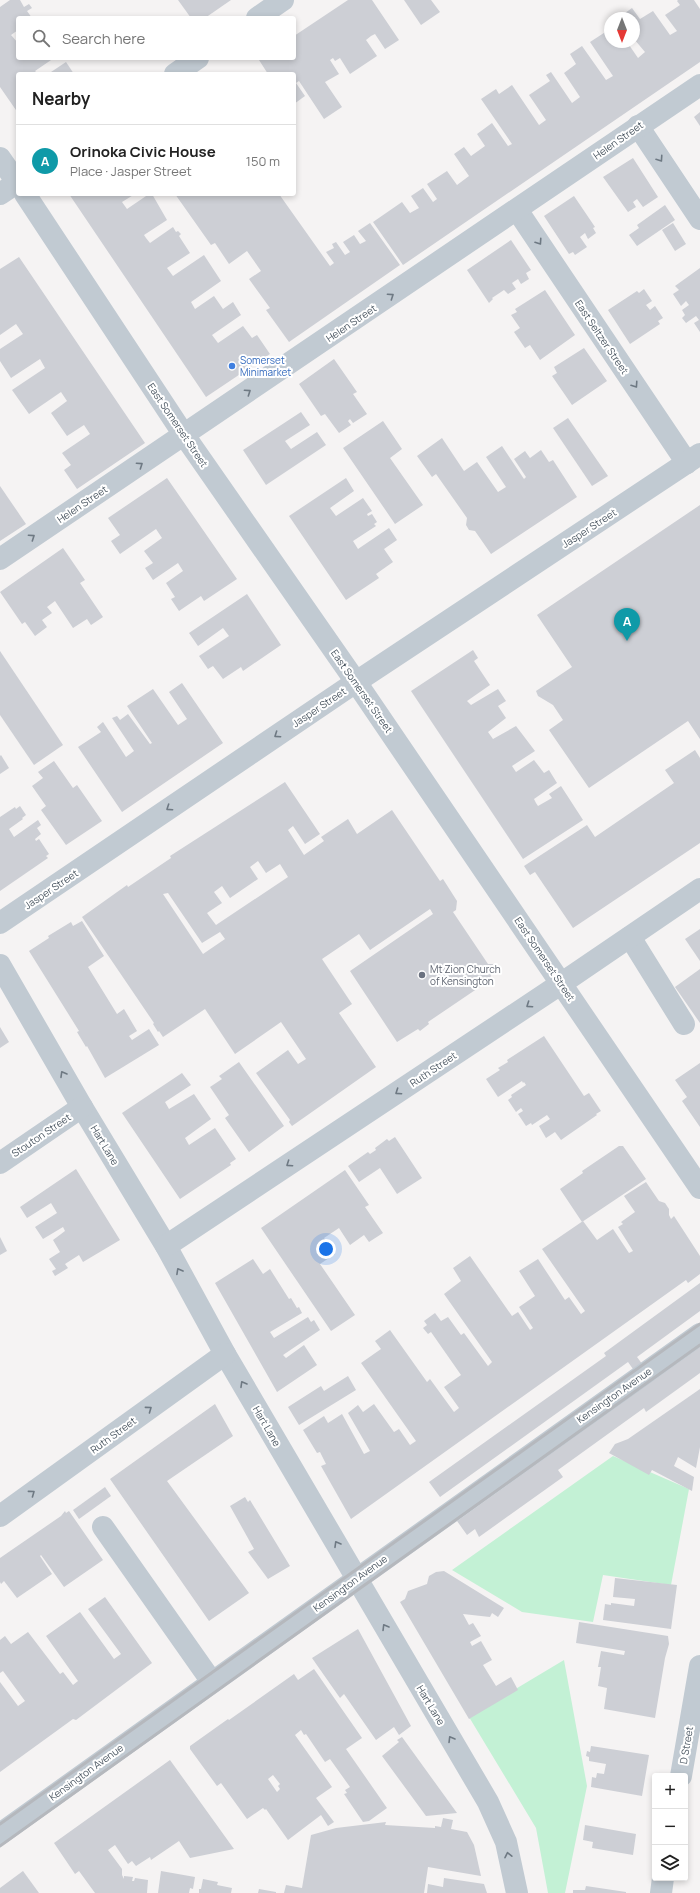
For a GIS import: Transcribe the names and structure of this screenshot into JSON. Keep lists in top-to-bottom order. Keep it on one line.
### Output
{"streets":{"street":["Helen Street","East Seltzer Street","East Somerset Street","Jasper Street","Ruth Street","Stouton Street","Hart Lane","Kensington Avenue","D Street"]},"crossings":[["Helen Street","East Seltzer Street"],["Helen Street","East Somerset Street"],["East Seltzer Street","Jasper Street"],["East Somerset Street","Jasper Street"],["East Somerset Street","Ruth Street"],["Ruth Street","Hart Lane"],["Stouton Street","Hart Lane"],["Hart Lane","Kensington Avenue"]],"one_way":["Helen Street","Jasper Street","Hart Lane"],"places":["Somerset Minimarket","Mt Zion Church of Kensington"],"north":"bottom","page":{"search":"Search here","heading":"Nearby","list":[{"mark":"A","name":"Orinoka Civic House","note":"Place · Jasper Street","value":"150 m"}],"pins":"A","map_buttons":["+","−"]}}
